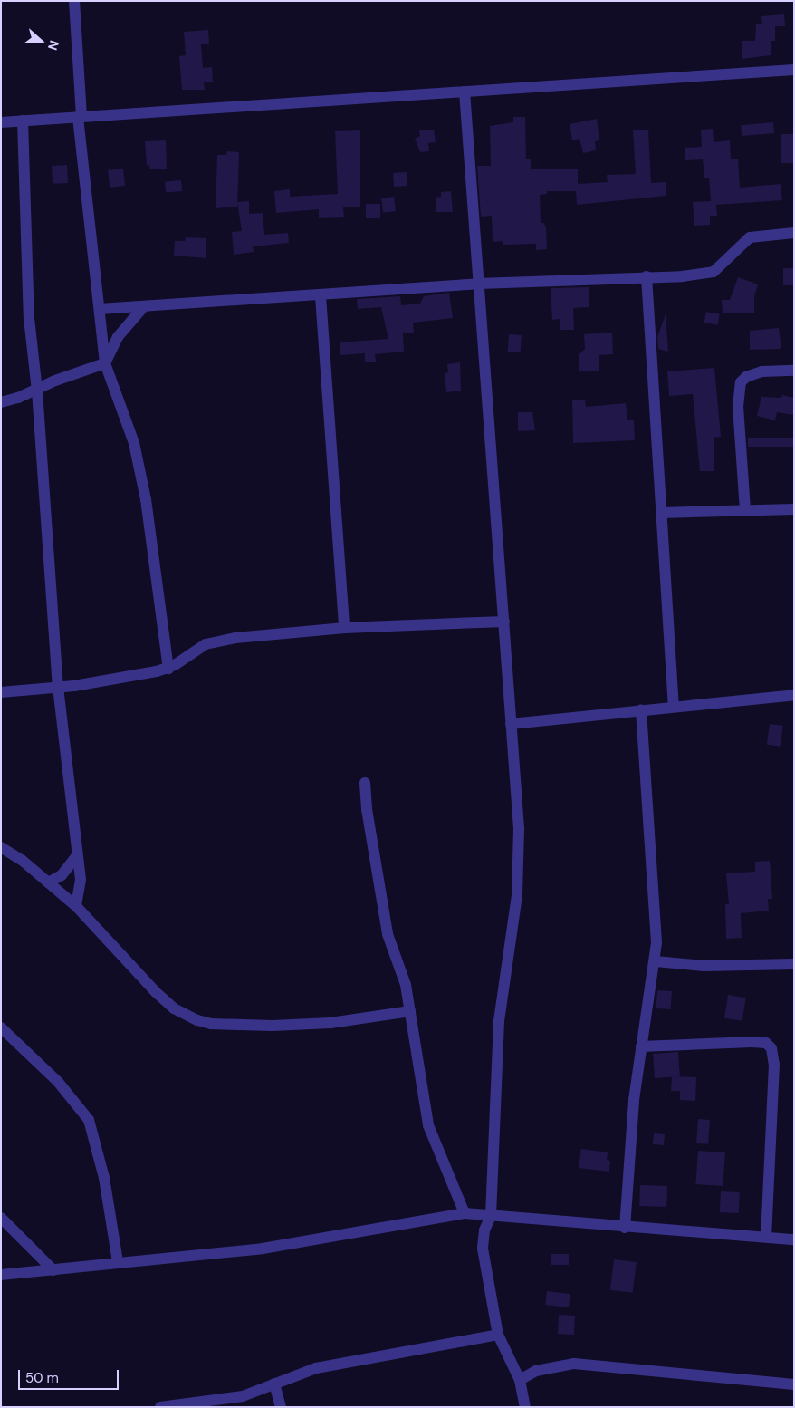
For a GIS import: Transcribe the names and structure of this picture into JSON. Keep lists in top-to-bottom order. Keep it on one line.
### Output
{"scale_bar":"50 m","north":"right"}
